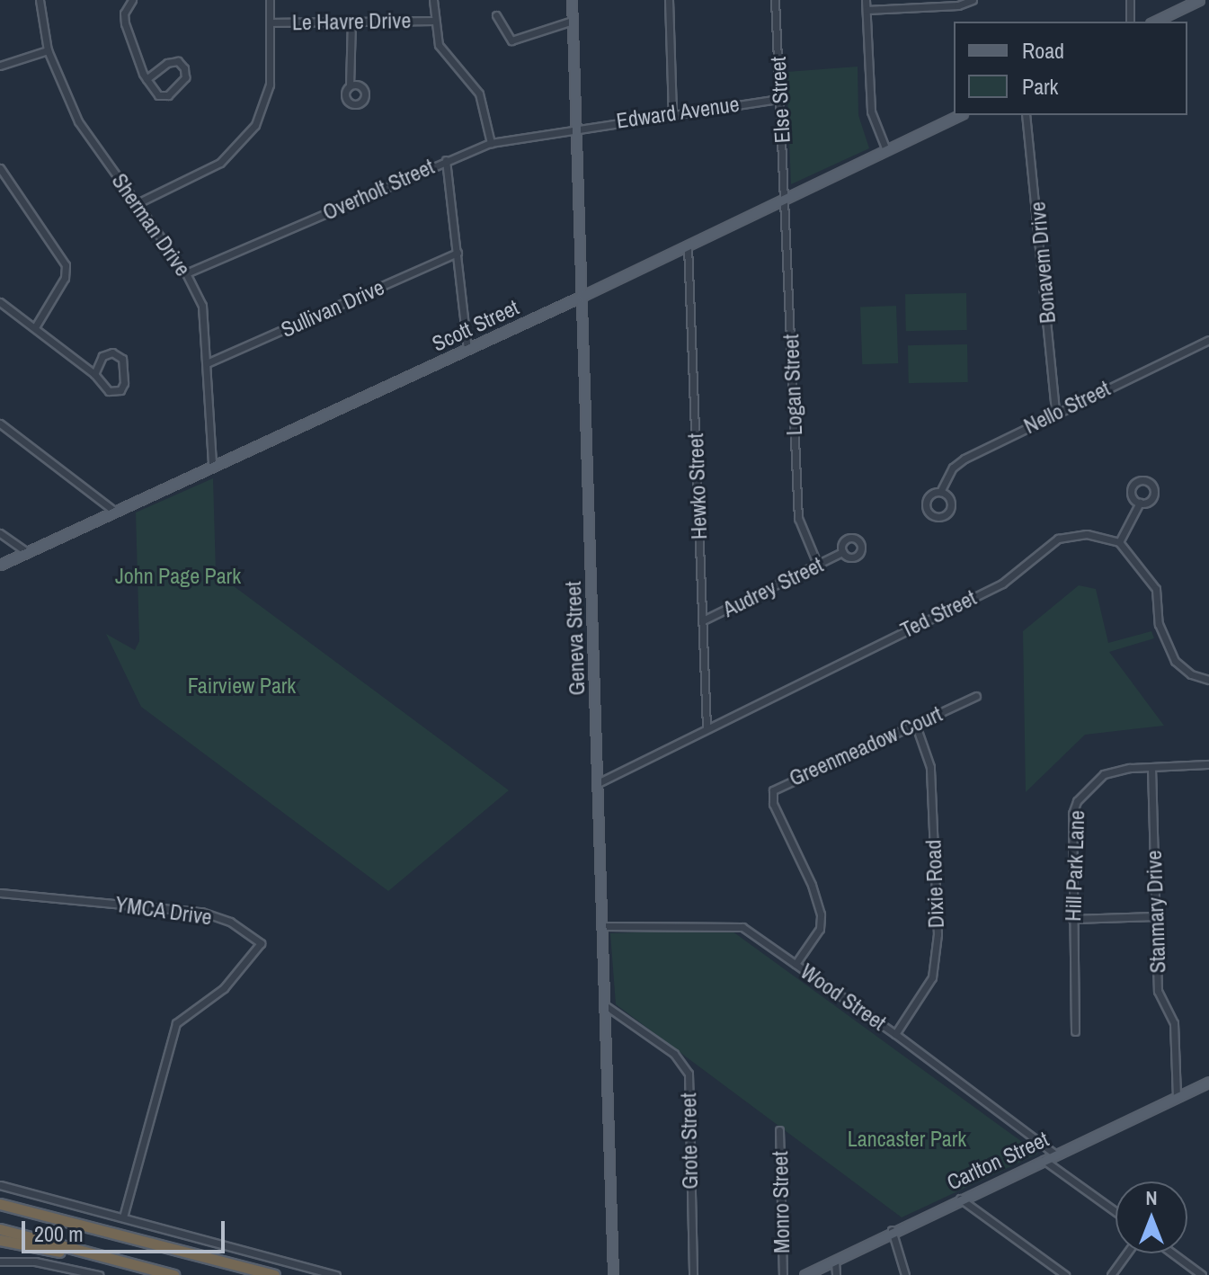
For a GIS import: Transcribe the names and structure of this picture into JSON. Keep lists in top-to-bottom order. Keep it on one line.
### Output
{"streets":{"main road":["Scott Street","Geneva Street","Carlton Street"],"street":["Le Havre Drive","Else Street","Edward Avenue","Overholt Street","Sherman Drive","Bonavem Drive","Sullivan Drive","Logan Street","Nello Street","Hewko Street","Audrey Street","Ted Street","Greenmeadow Court","Hill Park Lane","Dixie Road","YMCA Drive","Stanmary Drive","Wood Street","Grote Street","Monro Street"]},"crossings":[["Else Street","Edward Avenue"],["Else Street","Scott Street"],["Else Street","Logan Street"],["Edward Avenue","Overholt Street"],["Edward Avenue","Geneva Street"],["Overholt Street","Sherman Drive"],["Overholt Street","Geneva Street"],["Sherman Drive","Sullivan Drive"],["Sherman Drive","Scott Street"],["Bonavem Drive","Nello Street"],["Scott Street","Logan Street"],["Scott Street","Hewko Street"],["Scott Street","Geneva Street"],["Logan Street","Audrey Street"],["Hewko Street","Audrey Street"],["Hewko Street","Ted Street"],["Ted Street","Geneva Street"],["Geneva Street","Wood Street"],["Geneva Street","Grote Street"],["Greenmeadow Court","Dixie Road"],["Greenmeadow Court","Wood Street"],["Hill Park Lane","Stanmary Drive"],["Dixie Road","Wood Street"],["Stanmary Drive","Carlton Street"],["Wood Street","Carlton Street"]],"parks":["John Page Park","Fairview Park","Lancaster Park"],"legend":["Road","Park"],"scale_bar":"200 m","north":"top"}
